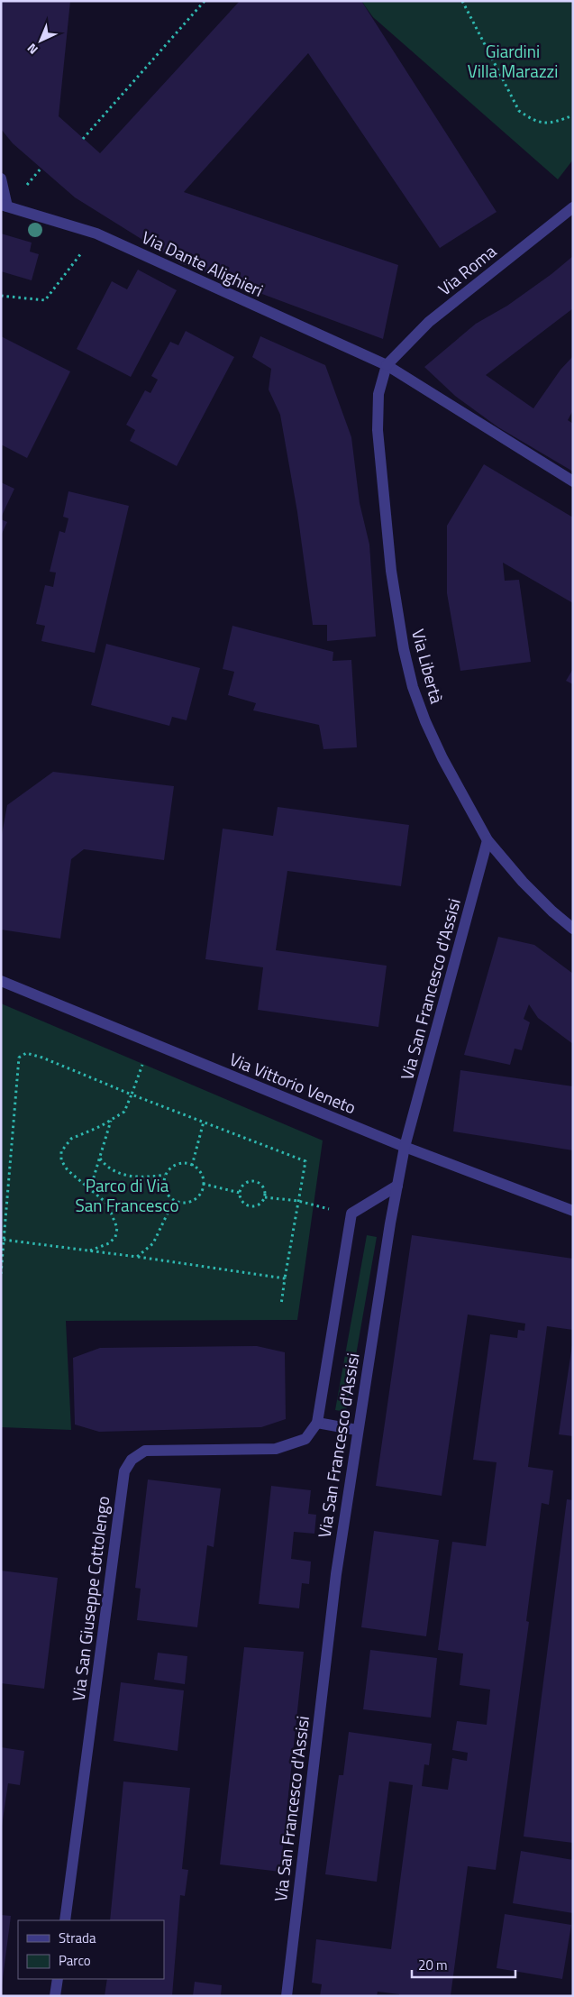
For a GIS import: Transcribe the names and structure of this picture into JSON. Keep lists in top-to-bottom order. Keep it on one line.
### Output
{"streets":{"street":["Via Dante Alighieri","Via Roma","Via Libertà","Via San Francesco d'Assisi","Via Vittorio Veneto","Via San Giuseppe Cottolengo"]},"crossings":[["Via Dante Alighieri","Via Roma"],["Via Dante Alighieri","Via Libertà"],["Via Roma","Via Libertà"],["Via Libertà","Via San Francesco d'Assisi"],["Via San Francesco d'Assisi","Via Vittorio Veneto"],["Via San Francesco d'Assisi","Via San Giuseppe Cottolengo"]],"parks":["Giardini Villa Marazzi","Parco di Via San Francesco"],"legend":["Strada","Parco"],"scale_bar":"20 m","north":"bottom left"}
